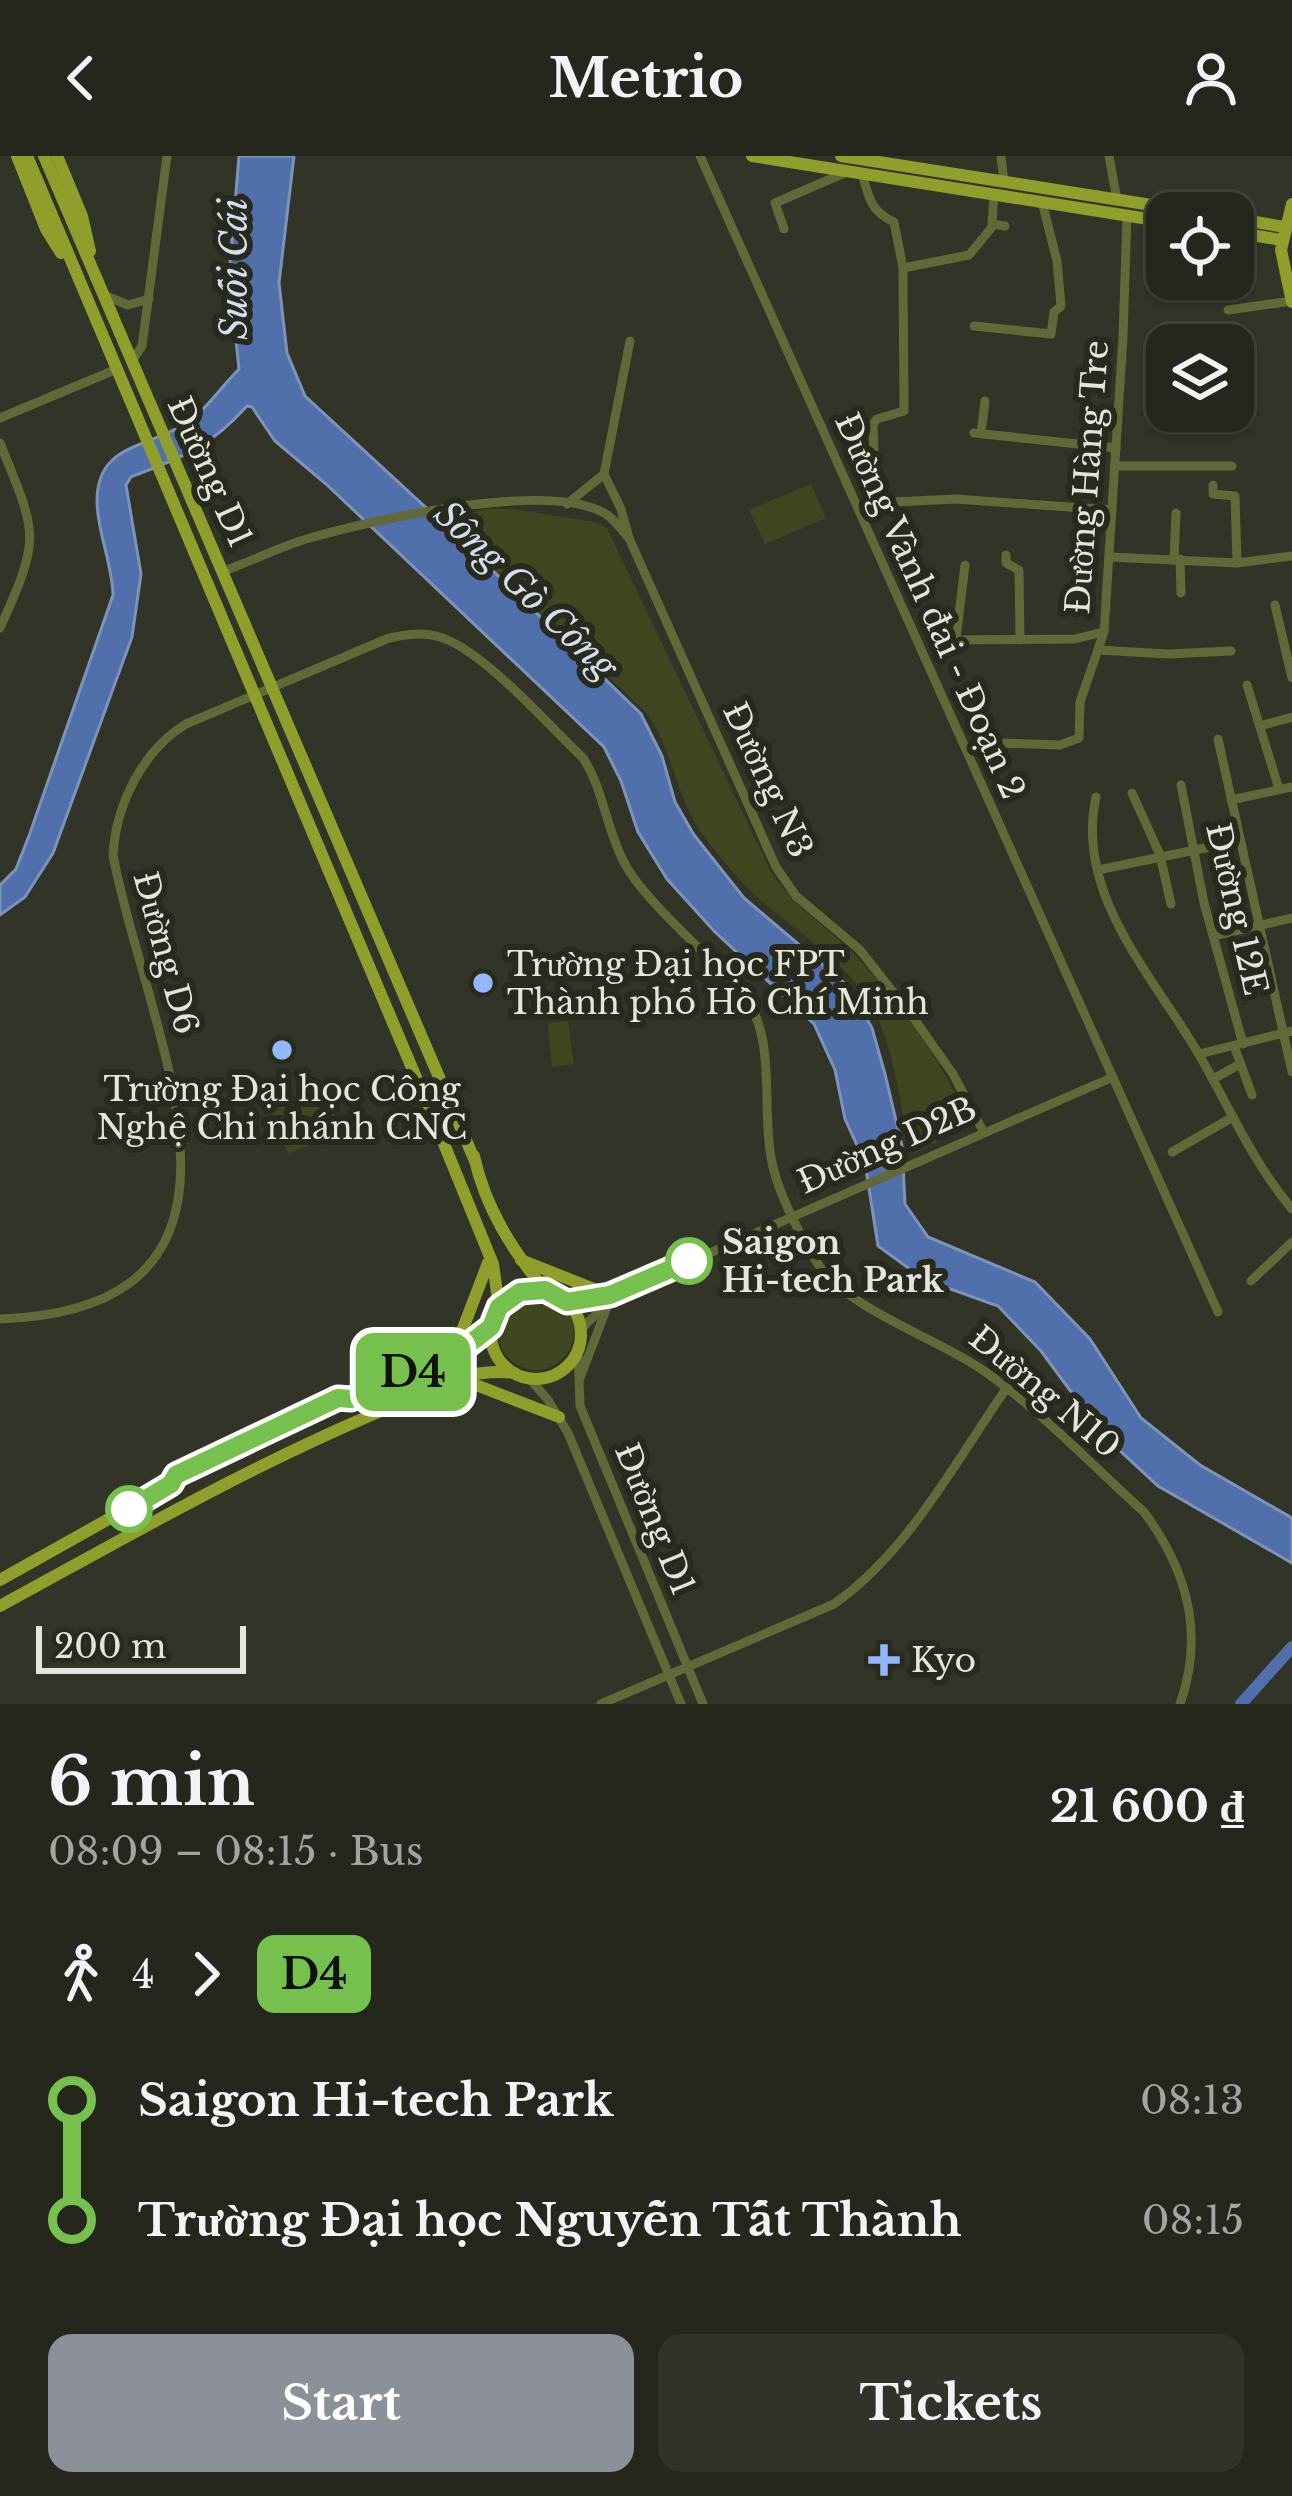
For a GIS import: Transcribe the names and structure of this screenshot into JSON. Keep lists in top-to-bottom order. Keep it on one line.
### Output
{"streets":{"main road":["Đường D1"],"street":["Đường Hàng Tre","Đường Vành đai - Đoạn 2","Đường N3","Đường 12E","Đường D6","Đường D2B","Đường N10"]},"crossings":[["Đường D1","Đường D6"],["Đường D1","Đường D2B"],["Đường D1","Đường N10"],["Đường Vành đai - Đoạn 2","Đường D2B"],["Đường N3","Đường D2B"],["Đường D6","Đường N10"],["Đường D2B","Đường N10"]],"water":["Suối Cái","Sông Gò Công"],"places":{"other":["Trường Đại học FPT Thành phố Hồ Chí Minh","Trường Đại học Công Nghệ Chi nhánh CNC","Saigon Hi-tech Park"],"health":["Kyo"]},"lines":["bus line D4"],"scale_bar":"200 m","page":{"header":"Metrio","on_map":"D4","scale":"200 m","heading":["6 min","08:09 – 08:15 · Bus","21 600 ₫"],"legs":["4","D4"],"list":[{"name":"Saigon Hi-tech Park","value":"08:13"},{"name":"Trường Đại học Nguyễn Tất Thành","value":"08:15"}],"buttons":["Start","Tickets"]}}
